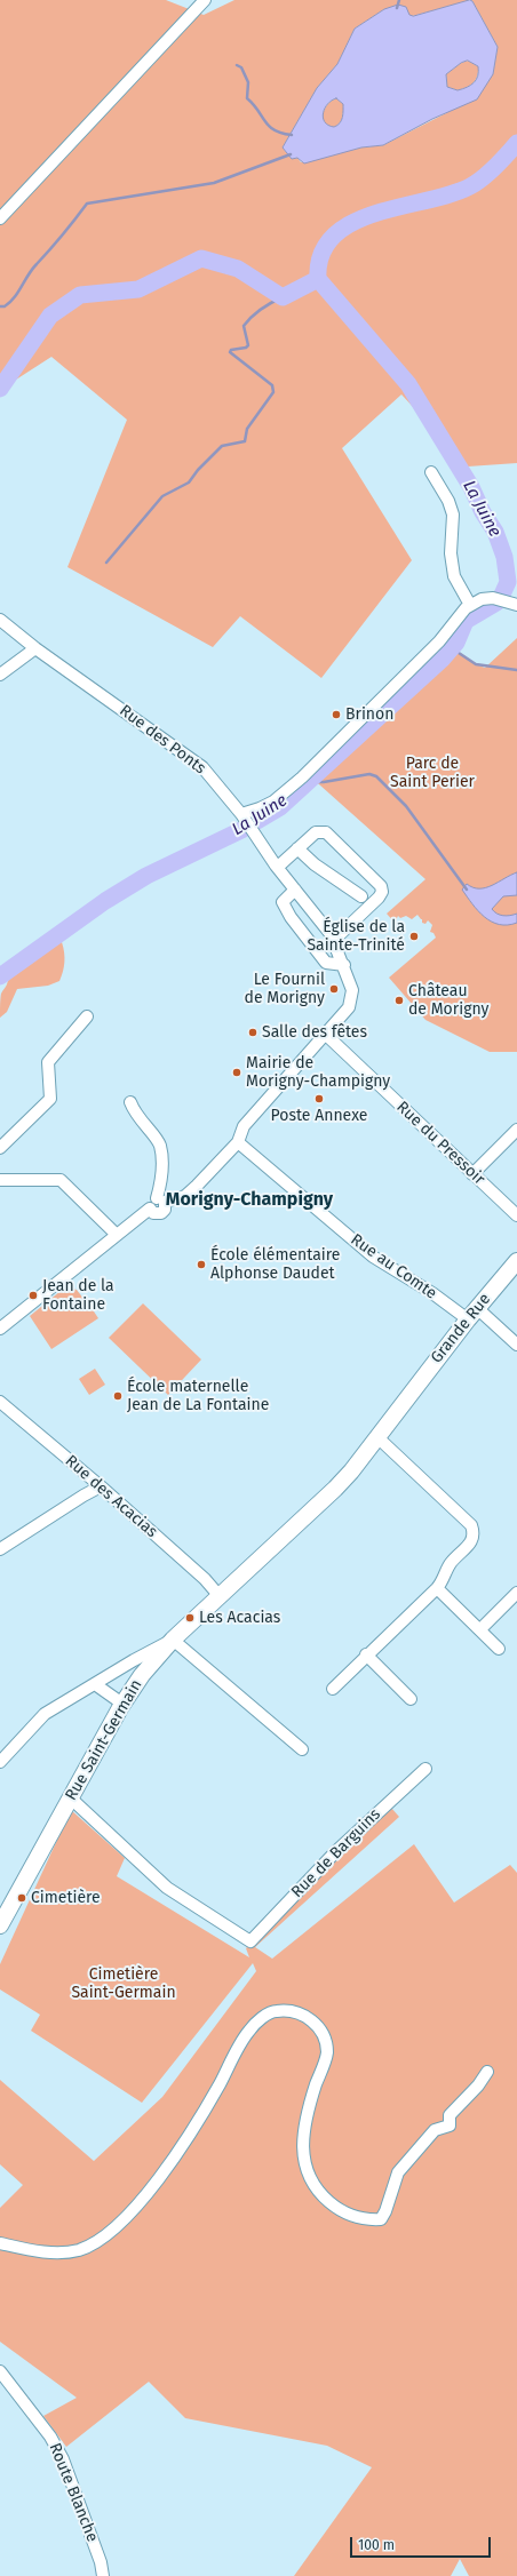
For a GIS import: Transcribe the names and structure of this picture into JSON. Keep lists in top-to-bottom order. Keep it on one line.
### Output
{"streets":{"main road":["Grande Rue","Rue Saint-Germain"],"street":["Rue des Ponts","Rue du Pressoir","Rue au Comte","Rue des Acacias","Rue de Barguins","Route Blanche"]},"crossings":[["Rue des Ponts","Rue du Pressoir"],["Rue au Comte","Grande Rue"],["Grande Rue","Rue Saint-Germain"],["Rue des Acacias","Rue Saint-Germain"],["Rue Saint-Germain","Rue de Barguins"]],"districts":["Morigny-Champigny"],"water":["La Juine"],"parks":["Parc de Saint Perier","Cimetière Saint-Germain"],"places":["Brinon","Église de la Sainte-Trinité","Le Fournil de Morigny","Château de Morigny","Salle des fêtes","Mairie de Morigny-Champigny","Poste Annexe","École élémentaire Alphonse Daudet","Jean de la Fontaine","École maternelle Jean de La Fontaine","Les Acacias","Cimetière"],"scale_bar":"100 m"}
